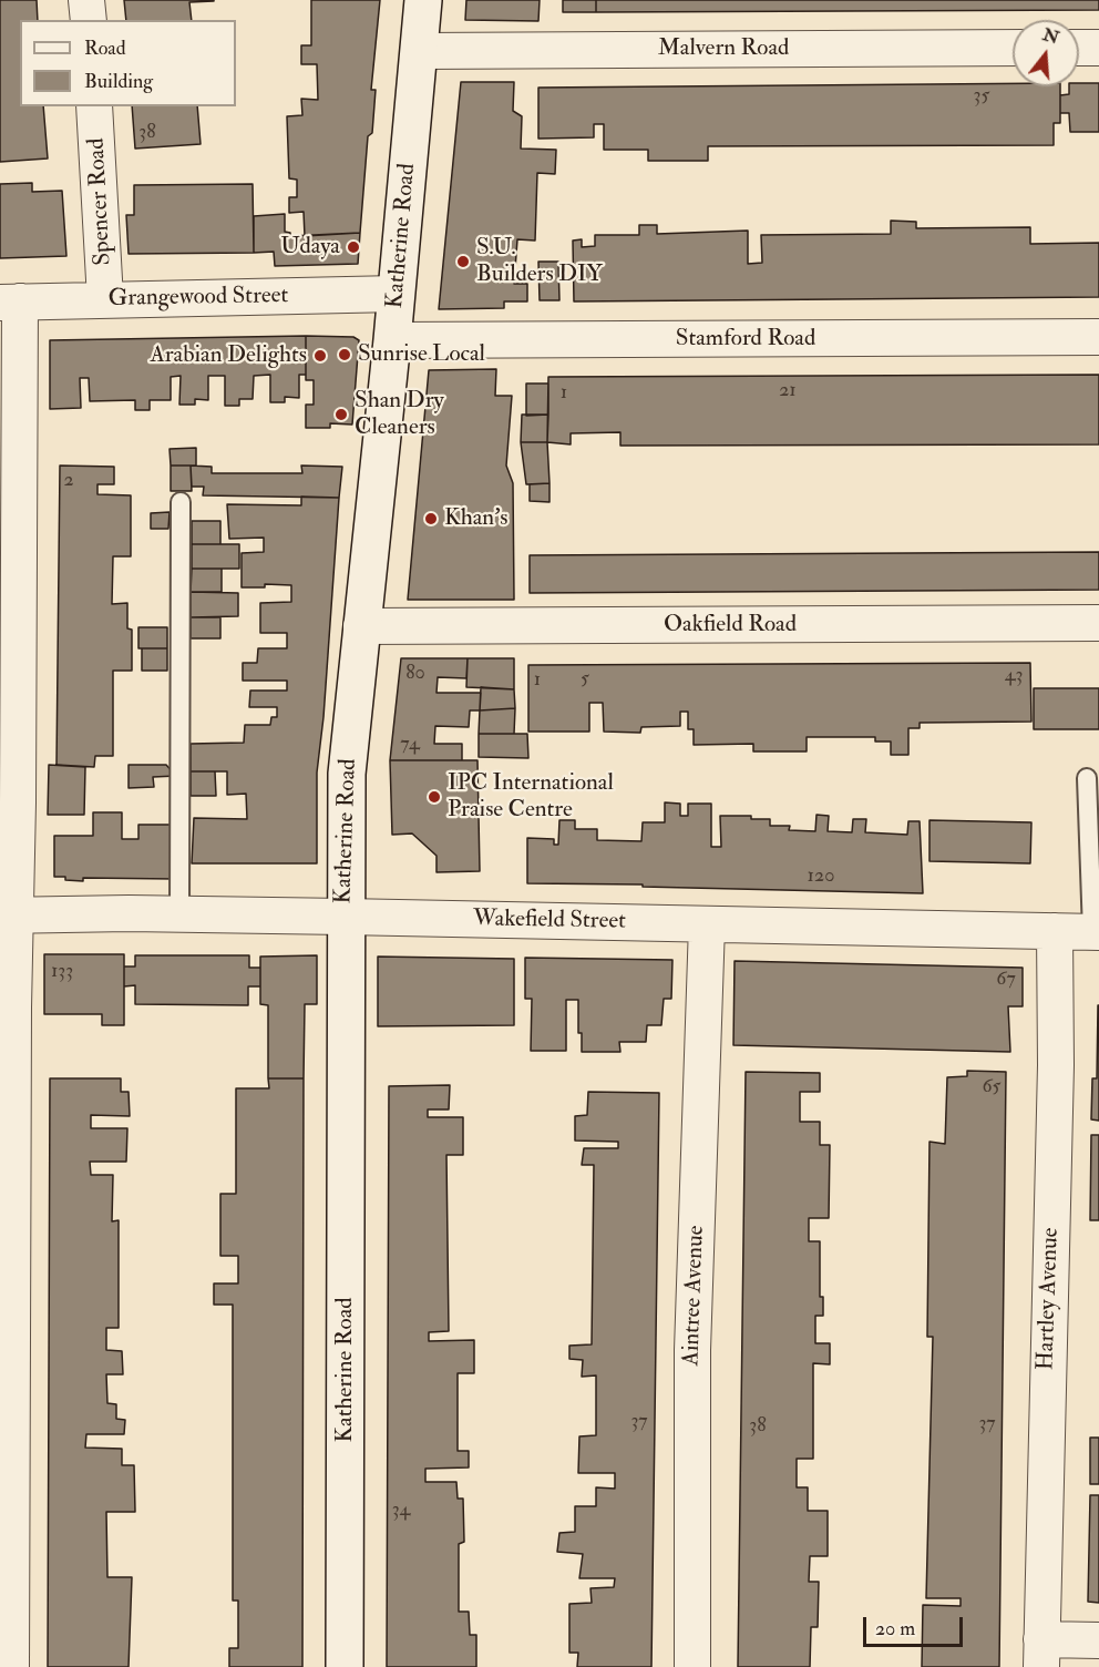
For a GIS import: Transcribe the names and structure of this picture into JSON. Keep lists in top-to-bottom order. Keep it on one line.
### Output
{"streets":{"main road":["Katherine Road"],"street":["Malvern Road","Spencer Road","Grangewood Street","Stamford Road","Oakfield Road","Wakefield Street","Aintree Avenue","Hartley Avenue"]},"crossings":[["Malvern Road","Katherine Road"],["Spencer Road","Grangewood Street"],["Katherine Road","Grangewood Street"],["Katherine Road","Stamford Road"],["Katherine Road","Oakfield Road"],["Katherine Road","Wakefield Street"],["Wakefield Street","Aintree Avenue"],["Wakefield Street","Hartley Avenue"]],"places":["Udaya","S.U. Builders DIY","Sunrise Local","Arabian Delights","Shan Dry Cleaners","Khan's","IPC International Praise Centre"],"house_numbers":["35","38","21","1","2","80","43","5","1","74","120","133","67","65","37","37","38","34"],"legend":["Road","Building"],"scale_bar":"20 m","north":"top"}
